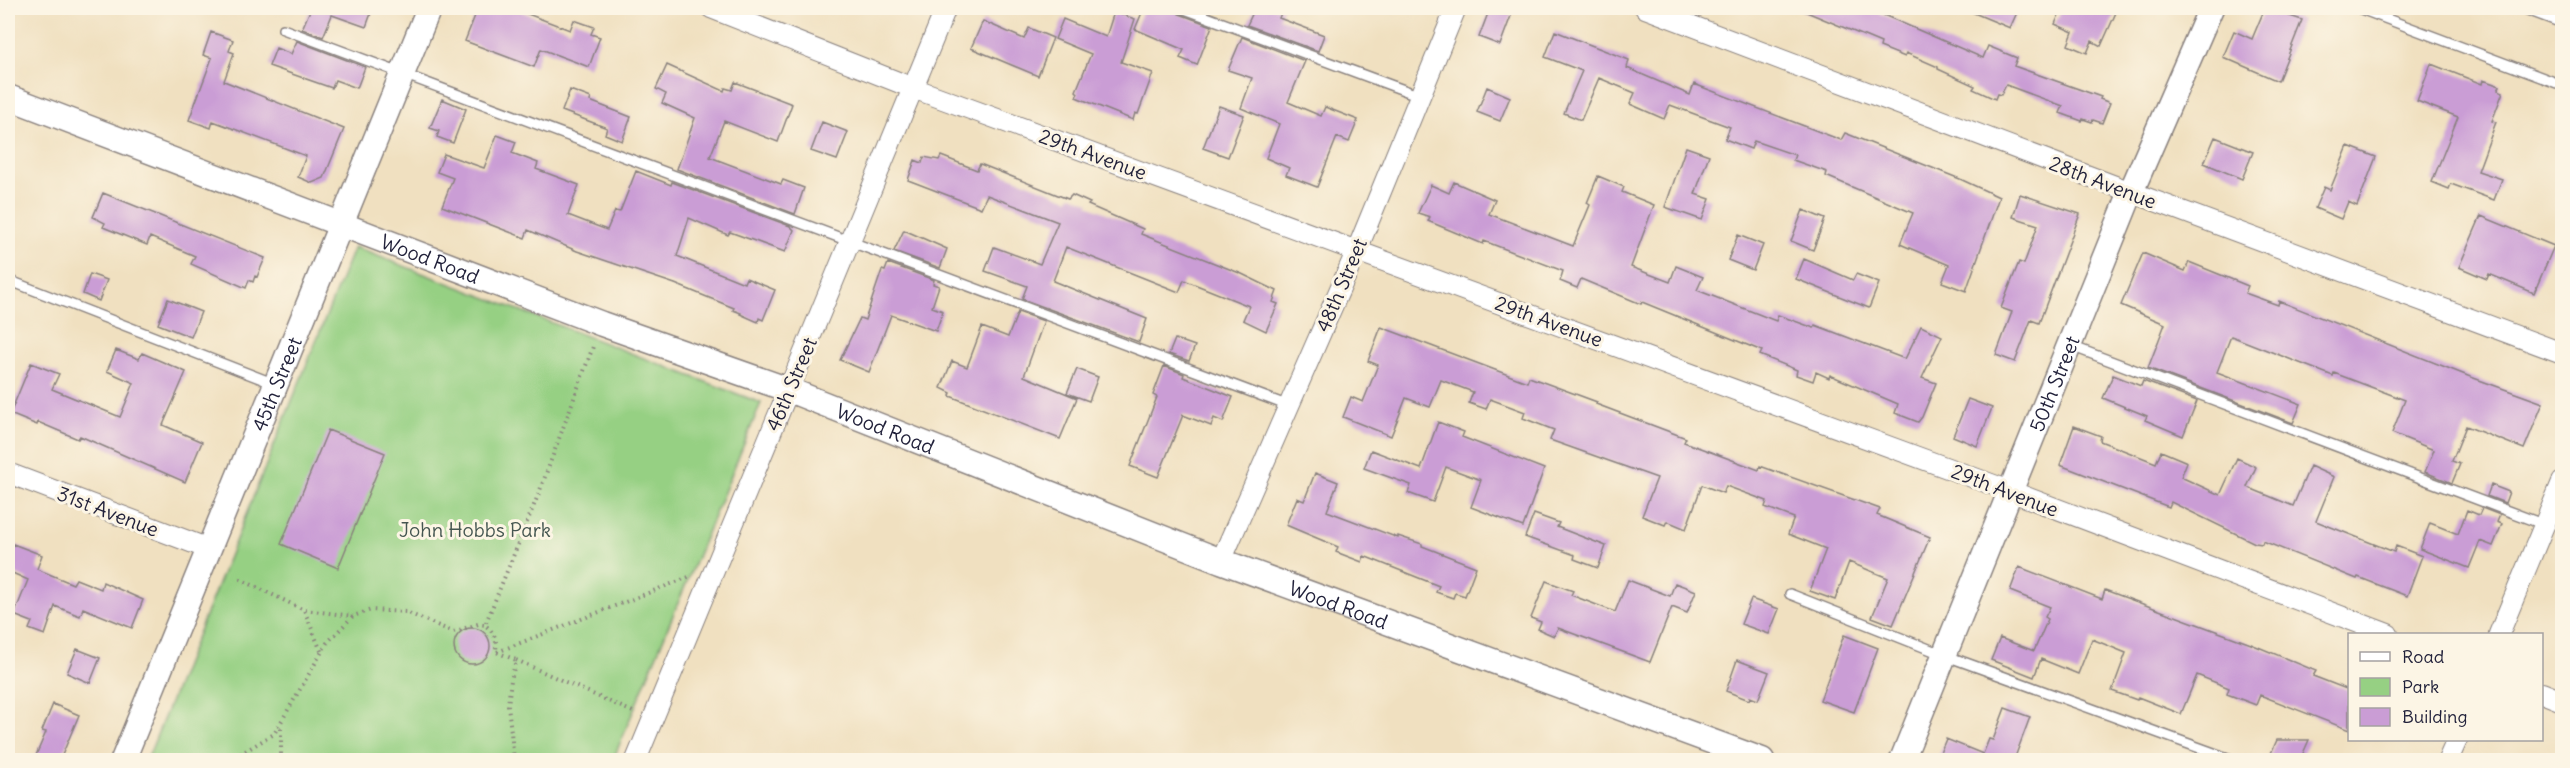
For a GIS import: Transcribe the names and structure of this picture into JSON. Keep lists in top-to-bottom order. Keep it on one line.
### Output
{"streets":{"street":["29th Avenue","28th Avenue","Wood Road","48th Street","50th Street","45th Street","46th Street","31st Avenue"]},"crossings":[["29th Avenue","48th Street"],["29th Avenue","50th Street"],["29th Avenue","46th Street"],["28th Avenue","50th Street"],["Wood Road","48th Street"],["Wood Road","45th Street"],["Wood Road","46th Street"],["45th Street","31st Avenue"]],"parks":["John Hobbs Park"],"legend":["Road","Park","Building"]}
